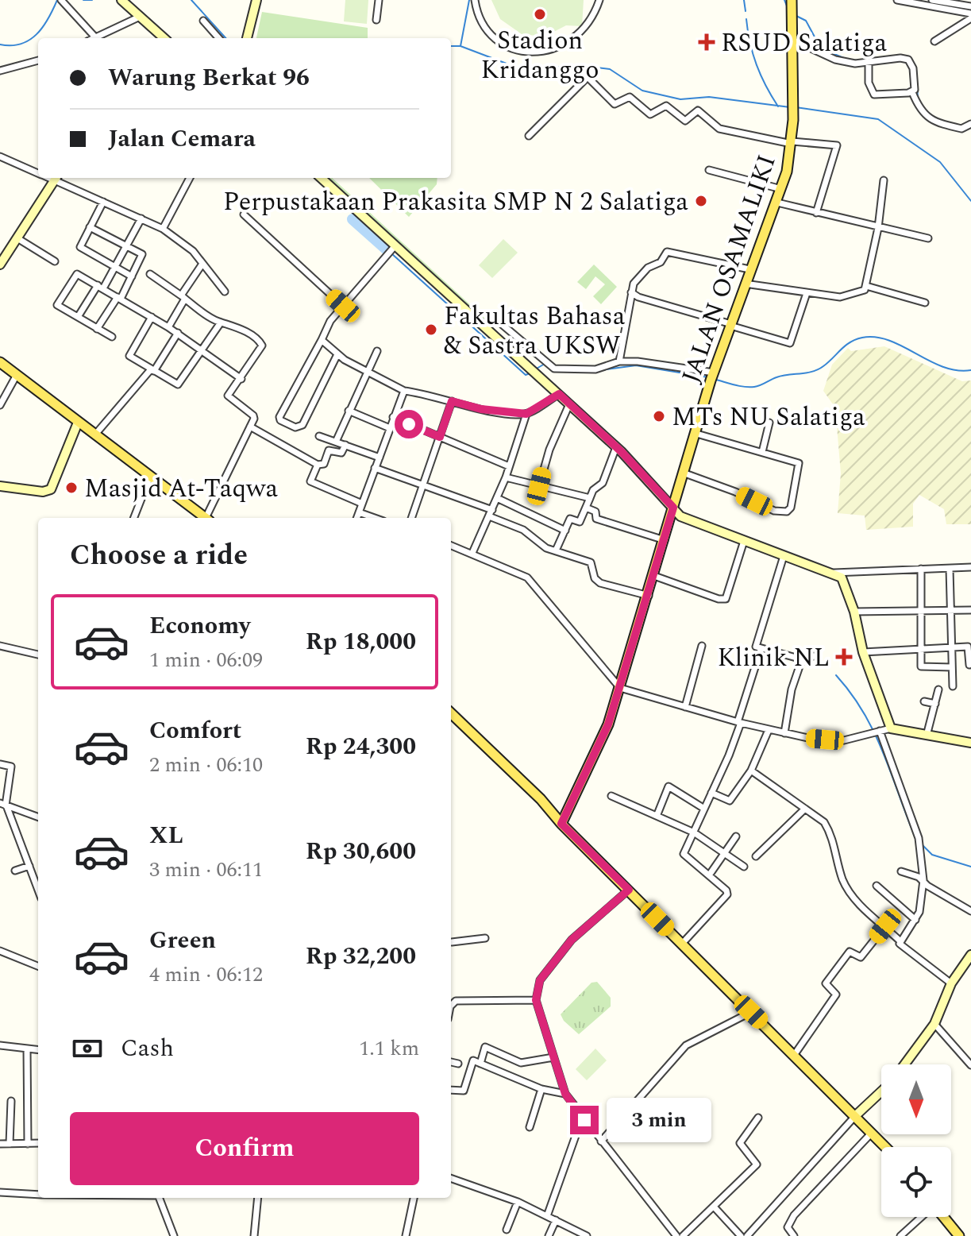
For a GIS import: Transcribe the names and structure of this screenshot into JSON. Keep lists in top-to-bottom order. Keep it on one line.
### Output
{"streets":{"main road":["JALAN OSAMALIKI"]},"places":{"other":["Stadion Kridanggo","Perpustakaan Prakasita SMP N 2 Salatiga","Fakultas Bahasa & Sastra UKSW","MTs NU Salatiga","Masjid At-Taqwa"],"health":["RSUD Salatiga","Klinik NL"]},"north":"bottom","page":{"banner":["Warung Berkat 96","Jalan Cemara"],"heading":"Choose a ride","list":[{"name":"Economy","note":"1 min · 06:09","value":"Rp 18,000"},{"name":"Comfort","note":"2 min · 06:10","value":"Rp 24,300"},{"name":"XL","note":"3 min · 06:11","value":"Rp 30,600"},{"name":"Green","note":"4 min · 06:12","value":"Rp 32,200"}],"pay":["Cash","1.1 km"],"bubble":"3 min","buttons":"Confirm"}}
